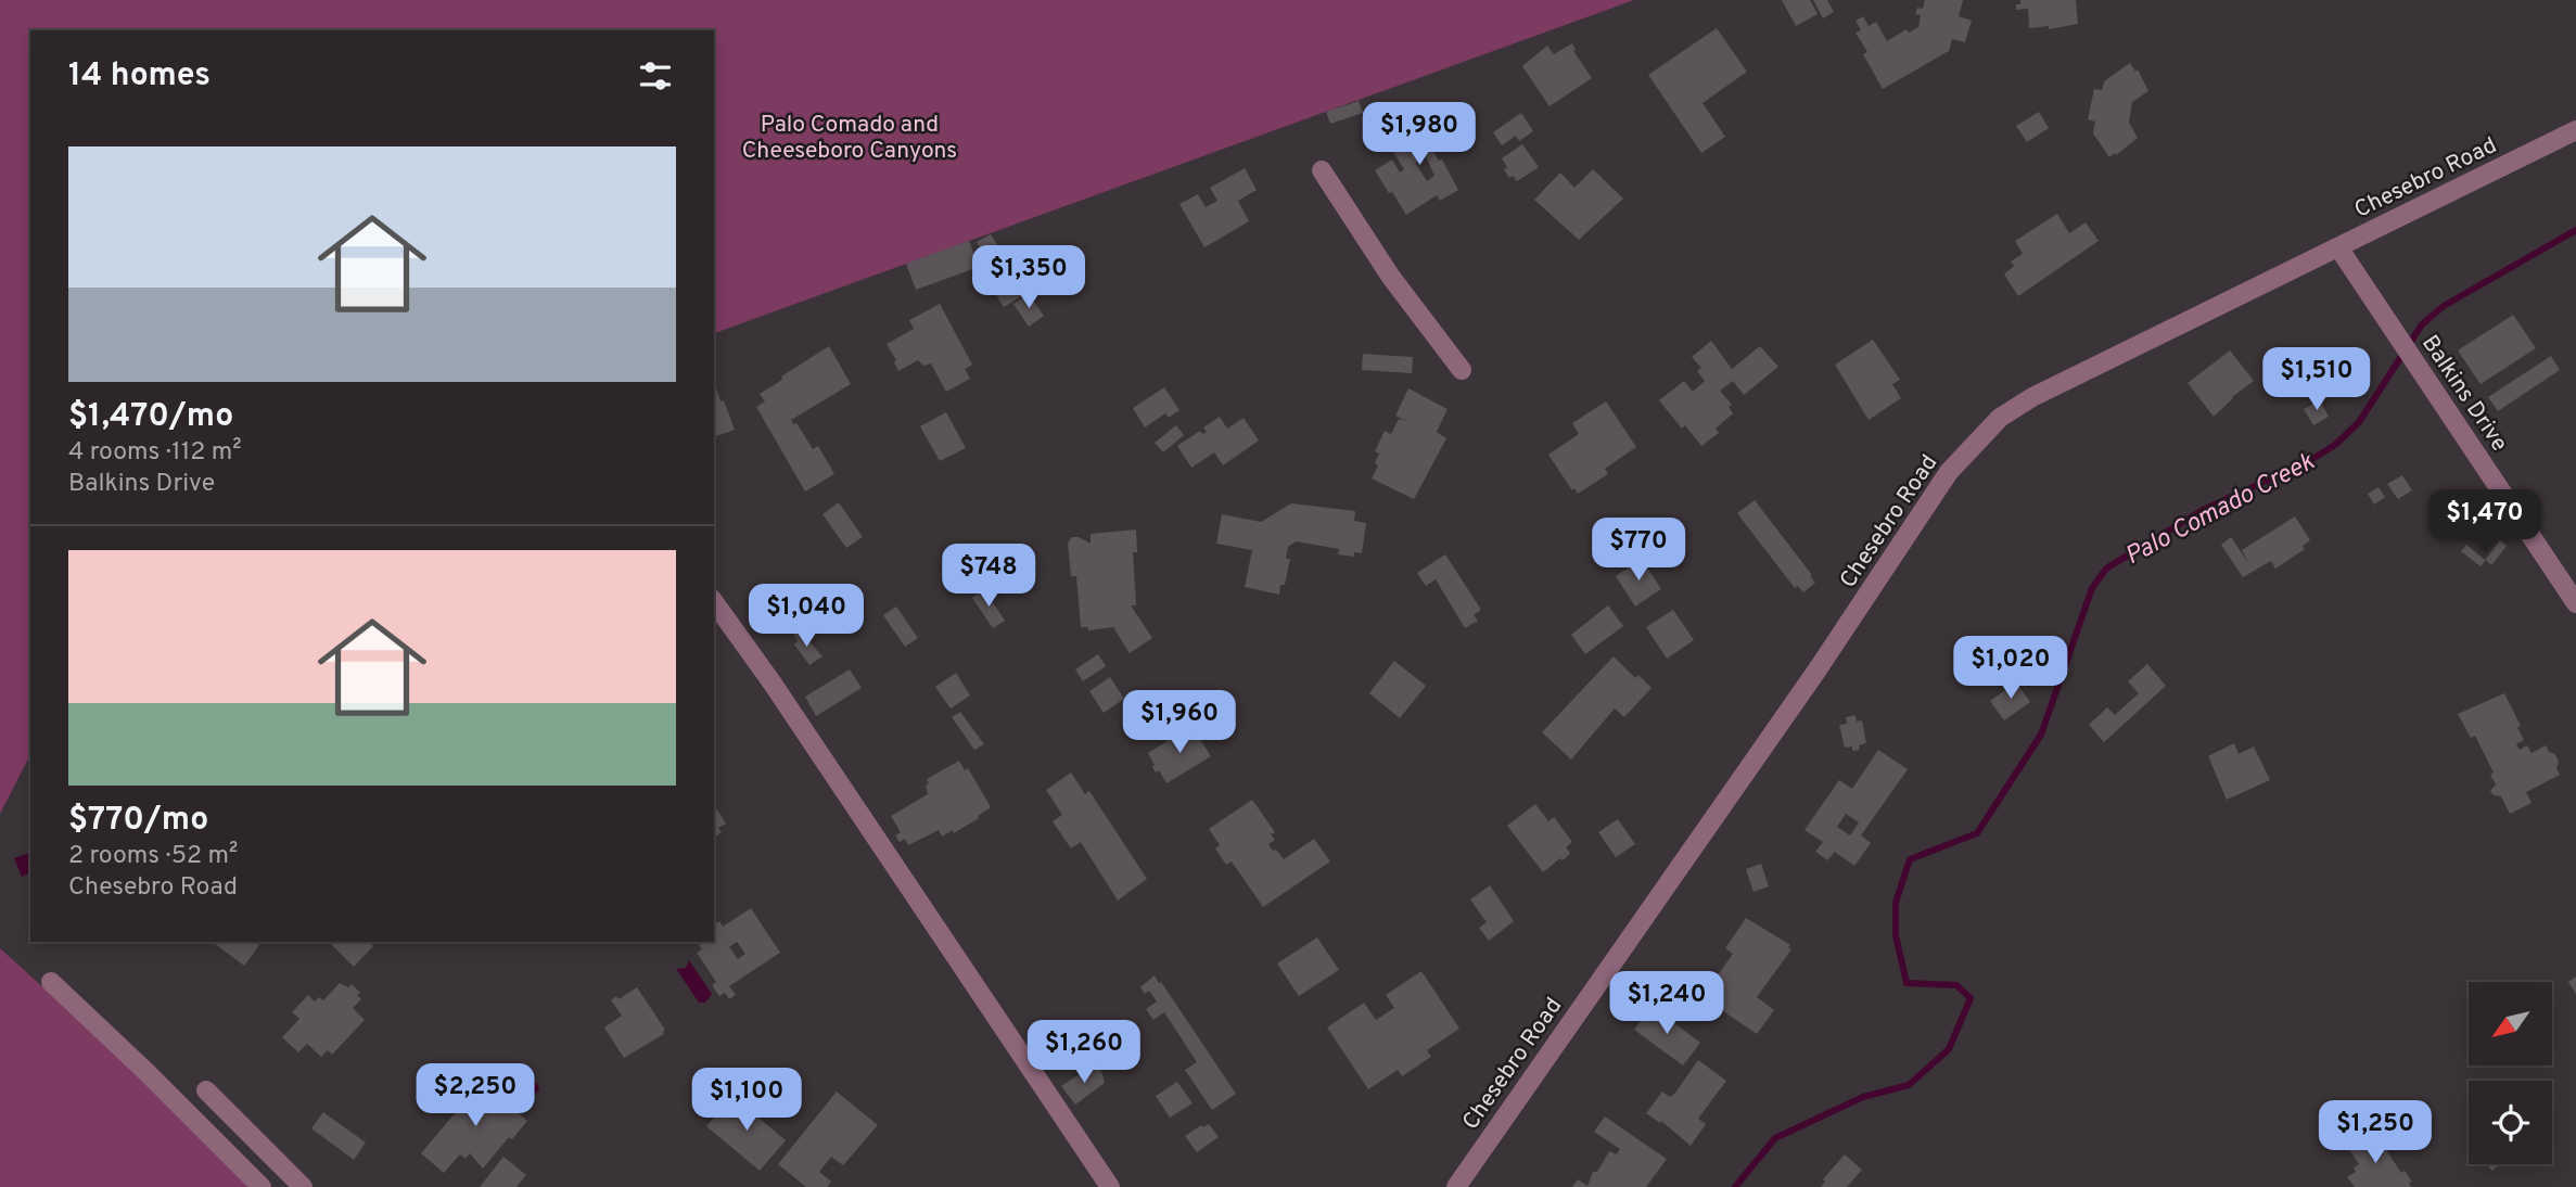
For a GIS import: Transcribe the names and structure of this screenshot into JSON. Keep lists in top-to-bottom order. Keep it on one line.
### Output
{"streets":{"street":["Chesebro Road","Balkins Drive"]},"crossings":[["Chesebro Road","Balkins Drive"]],"water":["Palo Comado Creek"],"parks":["Palo Comado and Cheeseboro Canyons"],"north":"bottom left","page":{"heading":"14 homes","price":["$1,980","$1,350","$1,510","$1,470","$770","$748","$1,040","$1,020","$1,960","$1,240","$1,260","$2,250","$1,100","$1,250"],"list":[{"name":"$1,470/mo","note":"4 rooms · 112 m² · Balkins Drive"},{"name":"$770/mo","note":"2 rooms · 52 m² · Chesebro Road"}]}}
